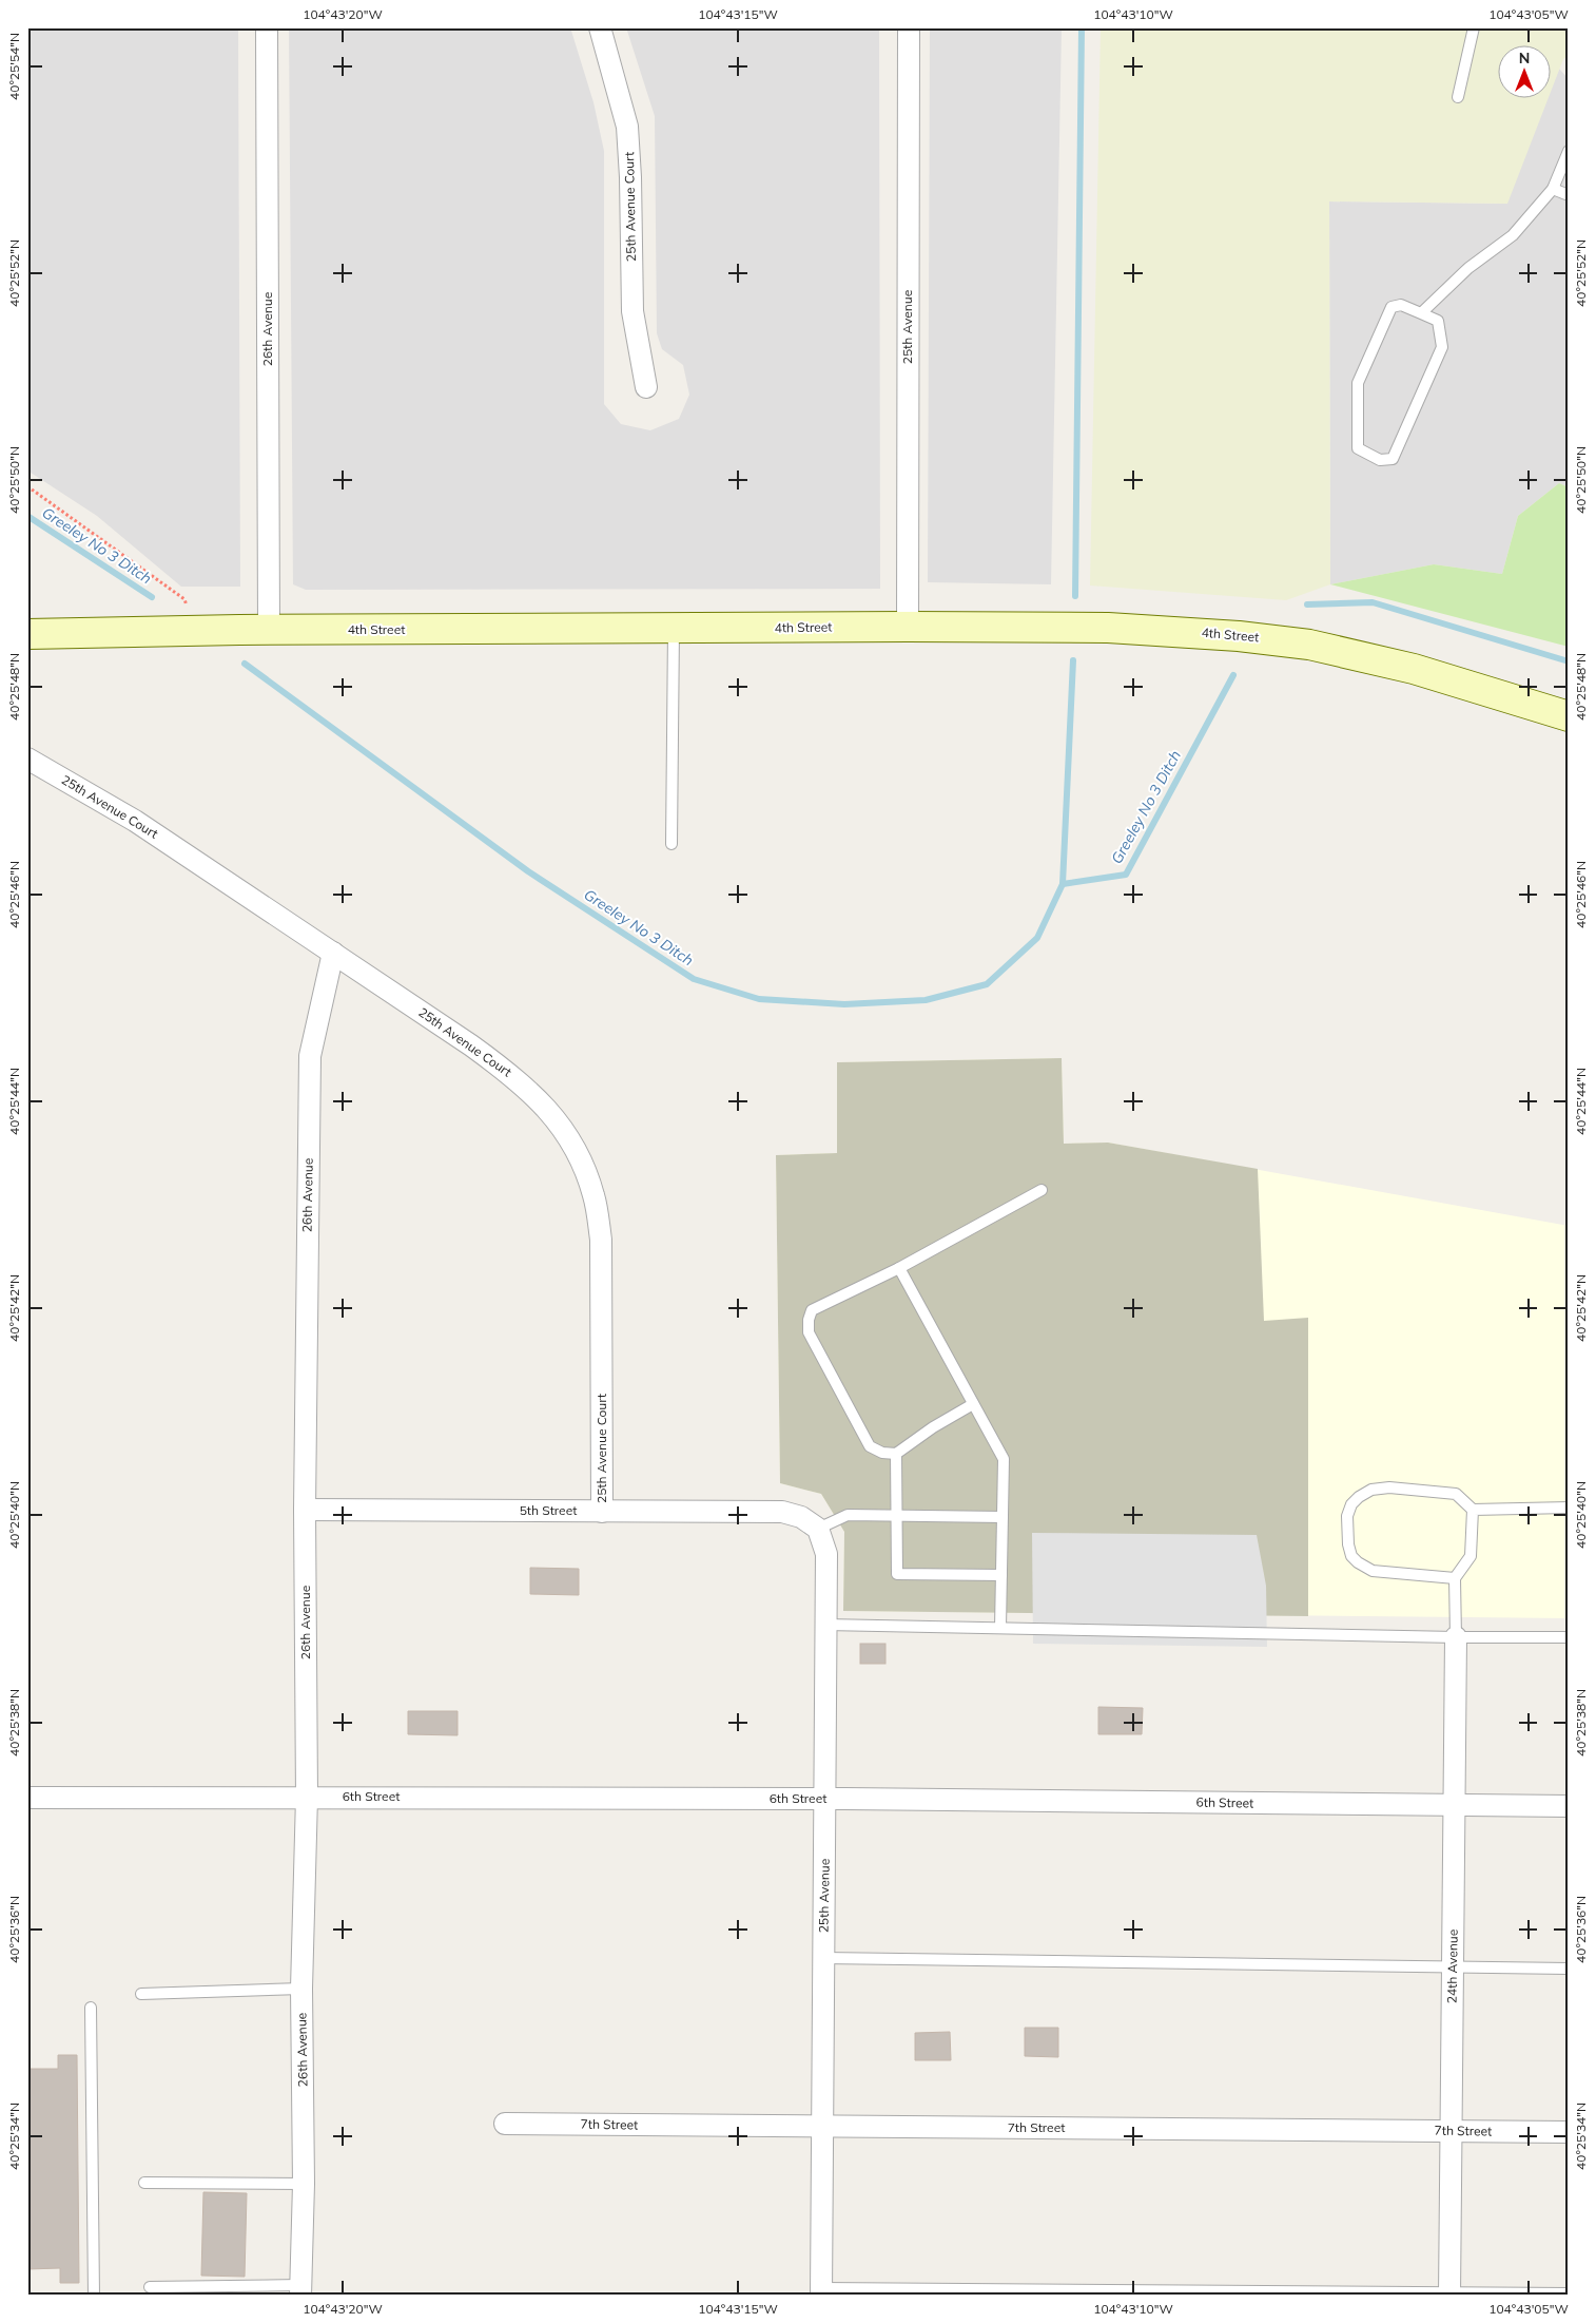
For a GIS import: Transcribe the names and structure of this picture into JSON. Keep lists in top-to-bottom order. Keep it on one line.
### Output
{"streets":{"main road":["4th Street"],"street":["25th Avenue Court","25th Avenue","26th Avenue","5th Street","6th Street","24th Avenue","7th Street"]},"crossings":[["25th Avenue Court","26th Avenue"],["25th Avenue Court","5th Street"],["25th Avenue","4th Street"],["25th Avenue","5th Street"],["25th Avenue","6th Street"],["25th Avenue","7th Street"],["26th Avenue","4th Street"],["26th Avenue","5th Street"],["26th Avenue","6th Street"],["6th Street","24th Avenue"],["24th Avenue","7th Street"]],"water":["Greeley No 3 Ditch"],"north":"top","coordinates":["104°43'20\"W","104°43'15\"W","104°43'10\"W","104°43'05\"W","40°25'54\"N","40°25'52\"N","40°25'50\"N","40°25'48\"N","40°25'46\"N","40°25'44\"N","40°25'42\"N","40°25'40\"N","40°25'38\"N","40°25'36\"N","40°25'34\"N"]}
